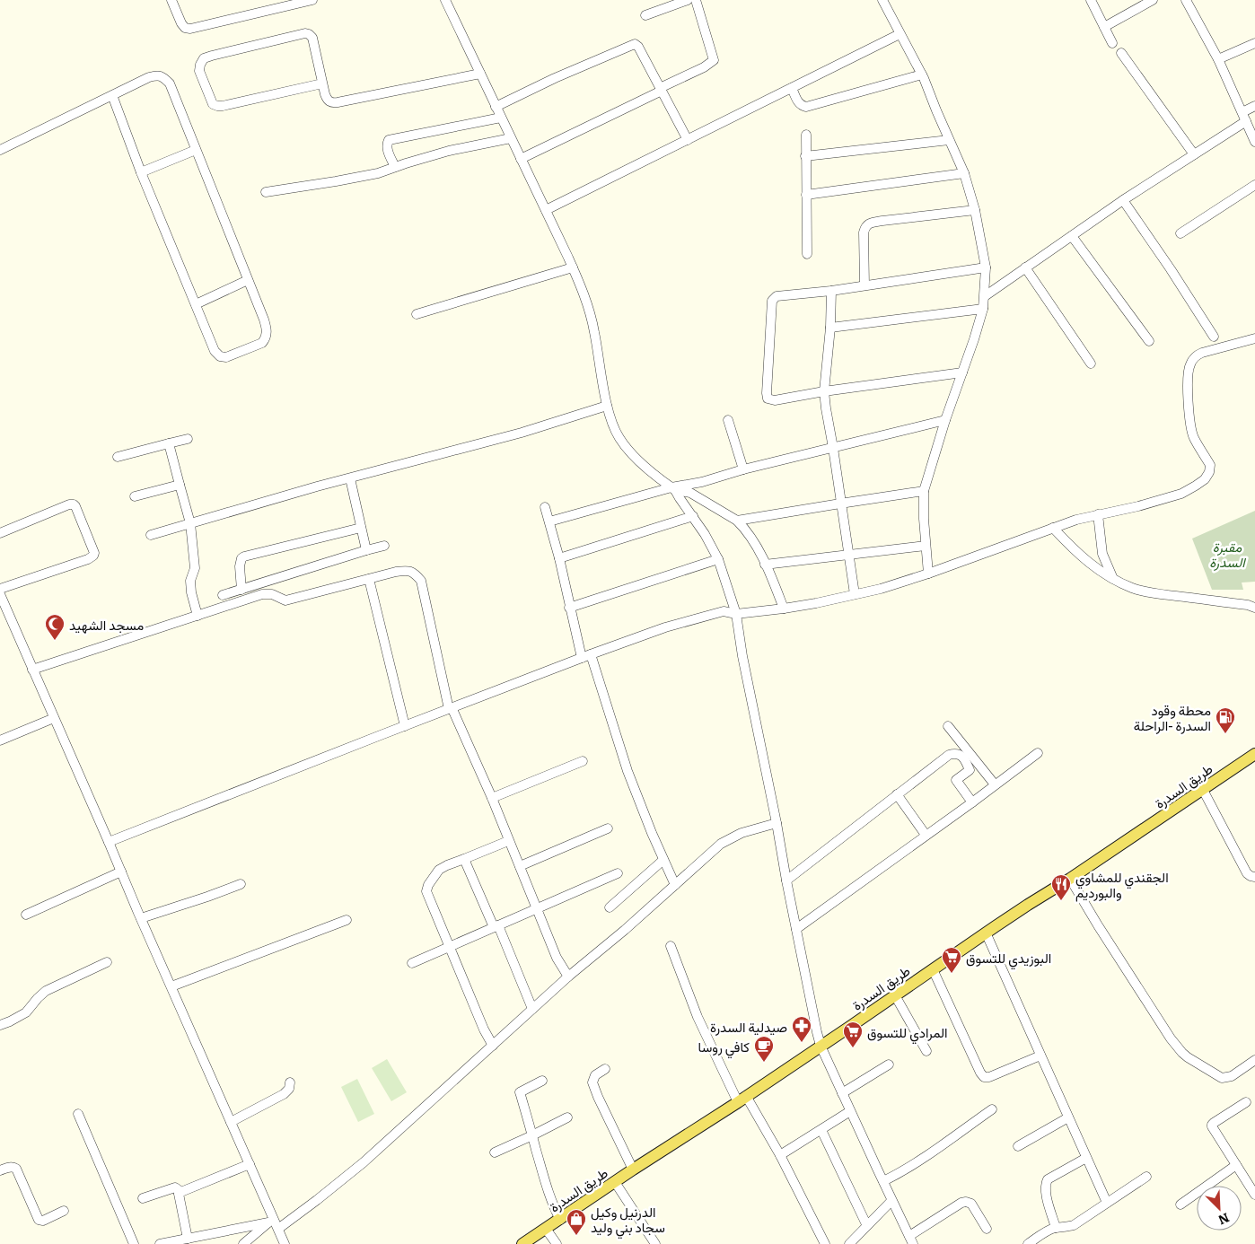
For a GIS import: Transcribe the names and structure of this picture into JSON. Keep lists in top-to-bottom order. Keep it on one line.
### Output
{"streets":{"main road":["طريق السدرة"]},"parks":["مقبرة السدرة"],"places":{"mosque":["مسجد الشهيد"],"fuel station":["محطة وقود السدرة -الراحلة"],"restaurant":["الجقندي للمشاوي والبورديم"],"supermarket":["البوزيدي للتسوق","المرادي للتسوق"],"pharmacy":["صيدلية السدرة"],"cafe":["كافي روسا"],"shop":["الدرنيل وكيل سجاد بني وليد"]},"north":"bottom right"}
